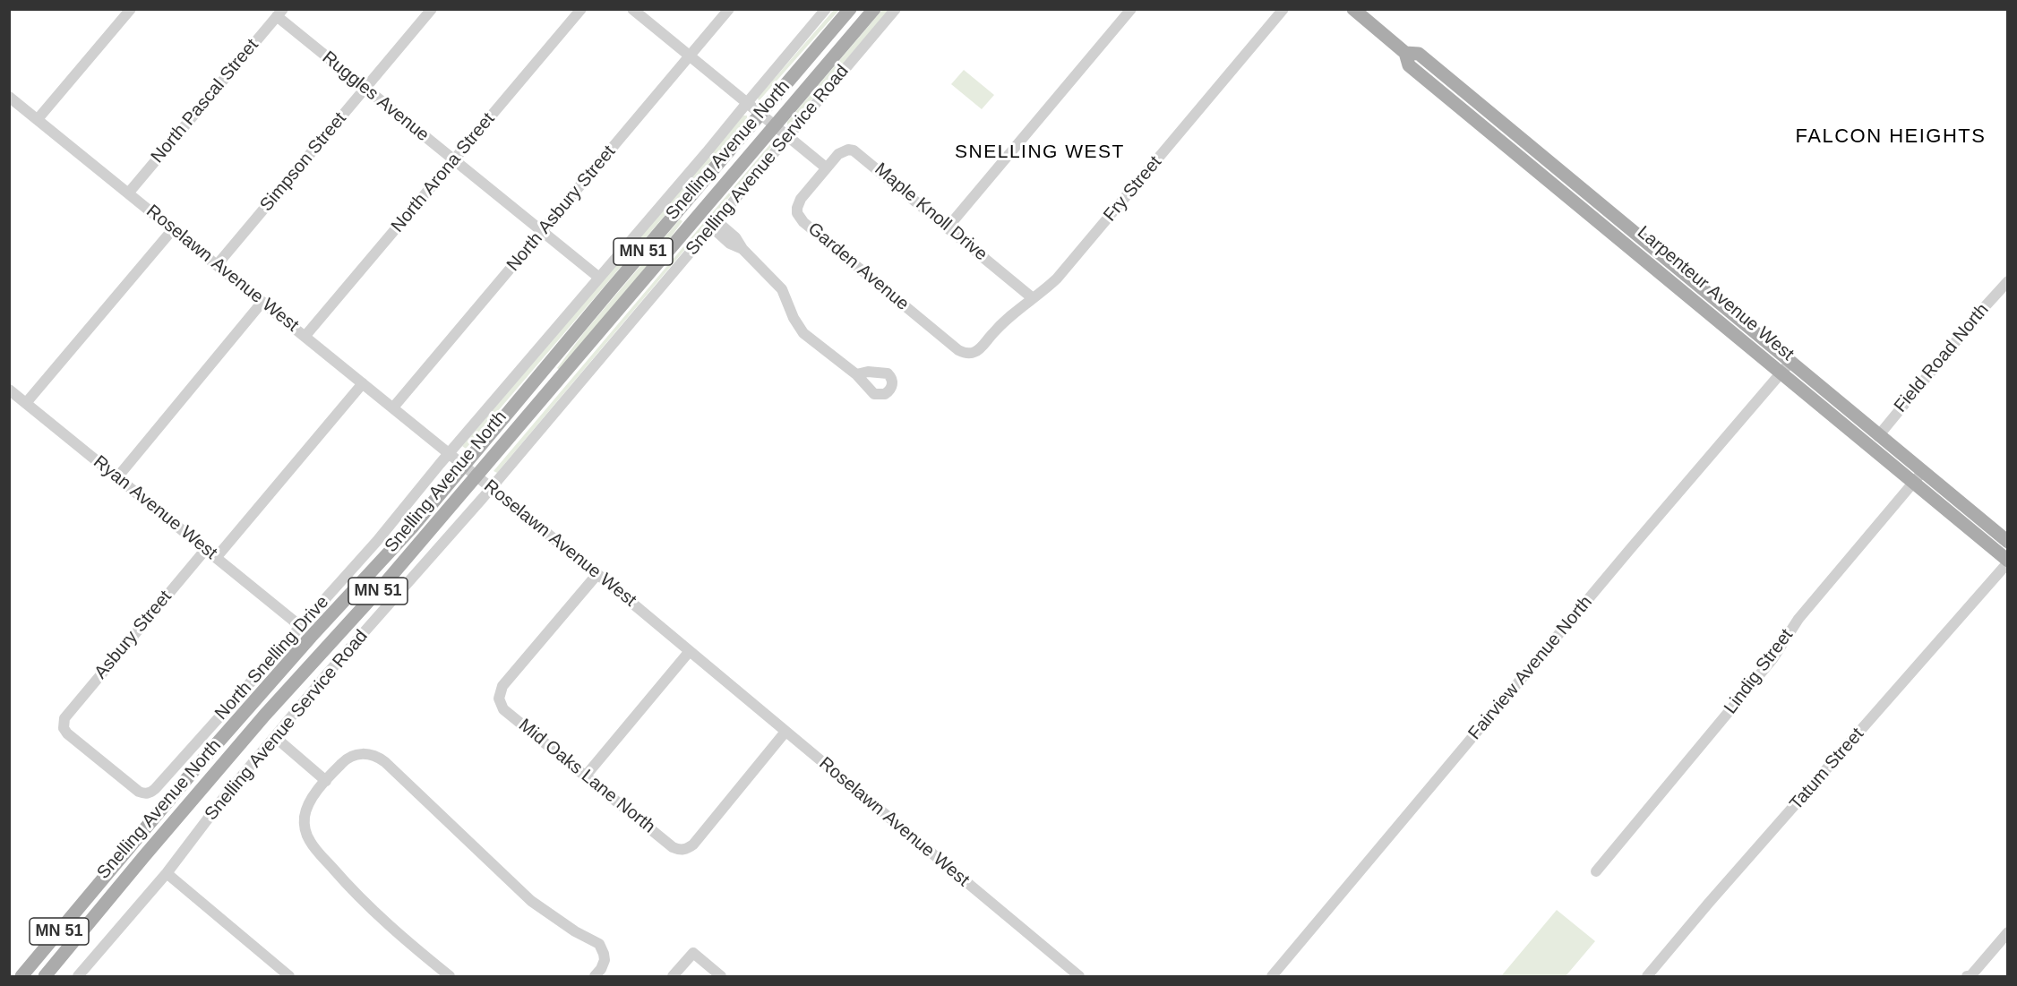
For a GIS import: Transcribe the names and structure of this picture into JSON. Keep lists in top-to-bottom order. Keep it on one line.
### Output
{"streets":{"main road":["Snelling Avenue North","MN 51","Larpenteur Avenue West"],"street":["Ruggles Avenue","North Pascal Street","Snelling Avenue Service Road","Simpson Street","North Arona Street","Fry Street","North Asbury Street","Maple Knoll Drive","Garden Avenue","Roselawn Avenue West","Field Road North","Ryan Avenue West","Asbury Street","North Snelling Drive","Fairview Avenue North","Lindig Street","Tatum Street","Mid Oaks Lane North"]},"crossings":[["Ruggles Avenue","North Pascal Street"],["Ruggles Avenue","Simpson Street"],["Ruggles Avenue","North Arona Street"],["Ruggles Avenue","North Asbury Street"],["Ruggles Avenue","North Snelling Drive"],["North Pascal Street","Roselawn Avenue West"],["Snelling Avenue North","Roselawn Avenue West"],["Snelling Avenue Service Road","Roselawn Avenue West"],["Simpson Street","Roselawn Avenue West"],["North Arona Street","Roselawn Avenue West"],["Fry Street","Maple Knoll Drive"],["Fry Street","Garden Avenue"],["North Asbury Street","Roselawn Avenue West"],["Maple Knoll Drive","Garden Avenue"],["Roselawn Avenue West","North Snelling Drive"],["Roselawn Avenue West","Mid Oaks Lane North"],["Larpenteur Avenue West","Field Road North"],["Larpenteur Avenue West","Fairview Avenue North"],["Larpenteur Avenue West","Lindig Street"],["Larpenteur Avenue West","Tatum Street"],["Ryan Avenue West","Asbury Street"],["Ryan Avenue West","North Snelling Drive"],["Asbury Street","North Snelling Drive"]],"districts":["FALCON HEIGHTS","SNELLING WEST"]}
